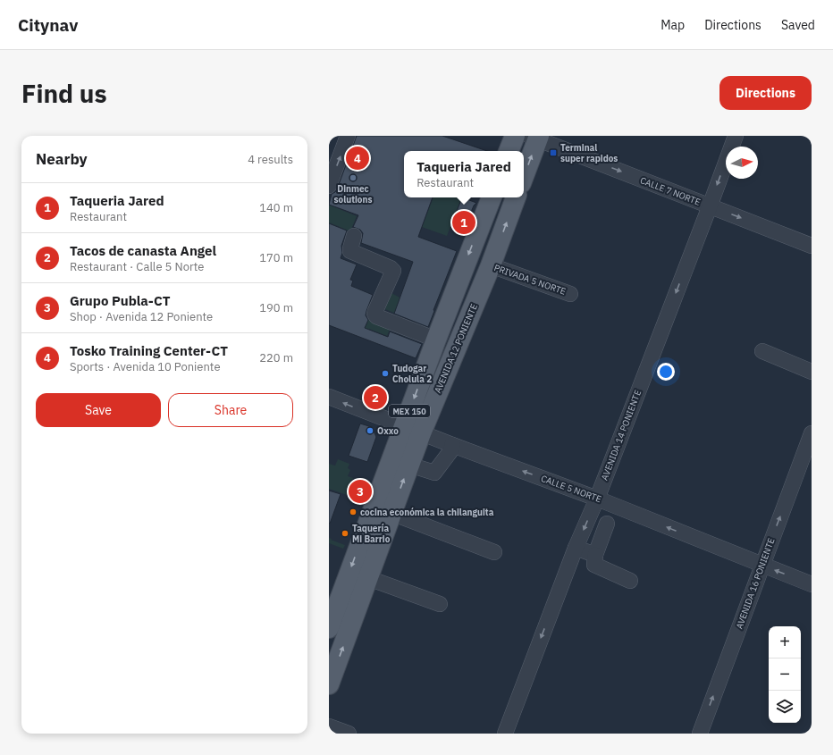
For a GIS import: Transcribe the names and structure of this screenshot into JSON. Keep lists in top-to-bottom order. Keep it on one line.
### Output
{"streets":{"main road":["AVENIDA 12 PONIENTE","MEX 150"],"street":["CALLE 7 NORTE","PRIVADA 5 NORTE","AVENIDA 14 PONIENTE","CALLE 5 NORTE","AVENIDA 16 PONIENTE"]},"crossings":[["CALLE 7 NORTE","AVENIDA 14 PONIENTE"],["PRIVADA 5 NORTE","AVENIDA 12 PONIENTE"],["AVENIDA 12 PONIENTE","CALLE 5 NORTE"],["AVENIDA 14 PONIENTE","CALLE 5 NORTE"],["CALLE 5 NORTE","AVENIDA 16 PONIENTE"]],"one_way":["CALLE 7 NORTE","AVENIDA 14 PONIENTE","CALLE 5 NORTE","AVENIDA 16 PONIENTE"],"places":{"transit":["Terminal super rapidos"],"other":["Dinmec solutions","Tudogar Cholula 2","Oxxo","cocina económica la chilanguita","Taquería Mi Barrio"]},"north":"right","page":{"header":"Citynav","nav":["Map","Directions","Saved"],"buttons":["Directions",["Save","Share"]],"title":"Find us","heading":["Nearby","4 results"],"pins":["4","1","2","3"],"popup":["Taqueria Jared","Restaurant"],"list":[{"mark":"1","name":"Taqueria Jared","note":"Restaurant","value":"140 m"},{"mark":"2","name":"Tacos de canasta Angel","note":"Restaurant · Calle 5 Norte","value":"170 m"},{"mark":"3","name":"Grupo Publa-CT","note":"Shop · Avenida 12 Poniente","value":"190 m"},{"mark":"4","name":"Tosko Training Center-CT","note":"Sports · Avenida 10 Poniente","value":"220 m"}],"map_buttons":["+","−"]}}
